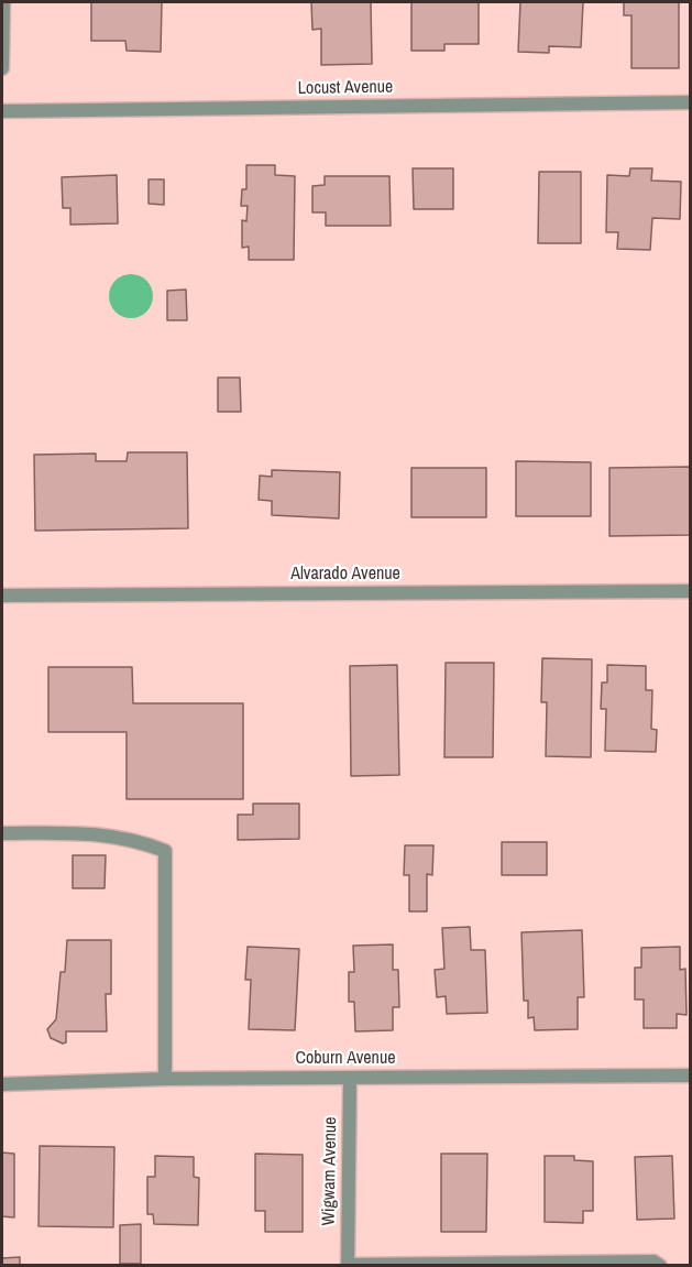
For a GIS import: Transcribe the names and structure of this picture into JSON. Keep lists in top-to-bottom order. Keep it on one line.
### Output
{"streets":{"street":["Locust Avenue","Alvarado Avenue","Coburn Avenue","Wigwam Avenue"]},"crossings":[["Coburn Avenue","Wigwam Avenue"]]}
